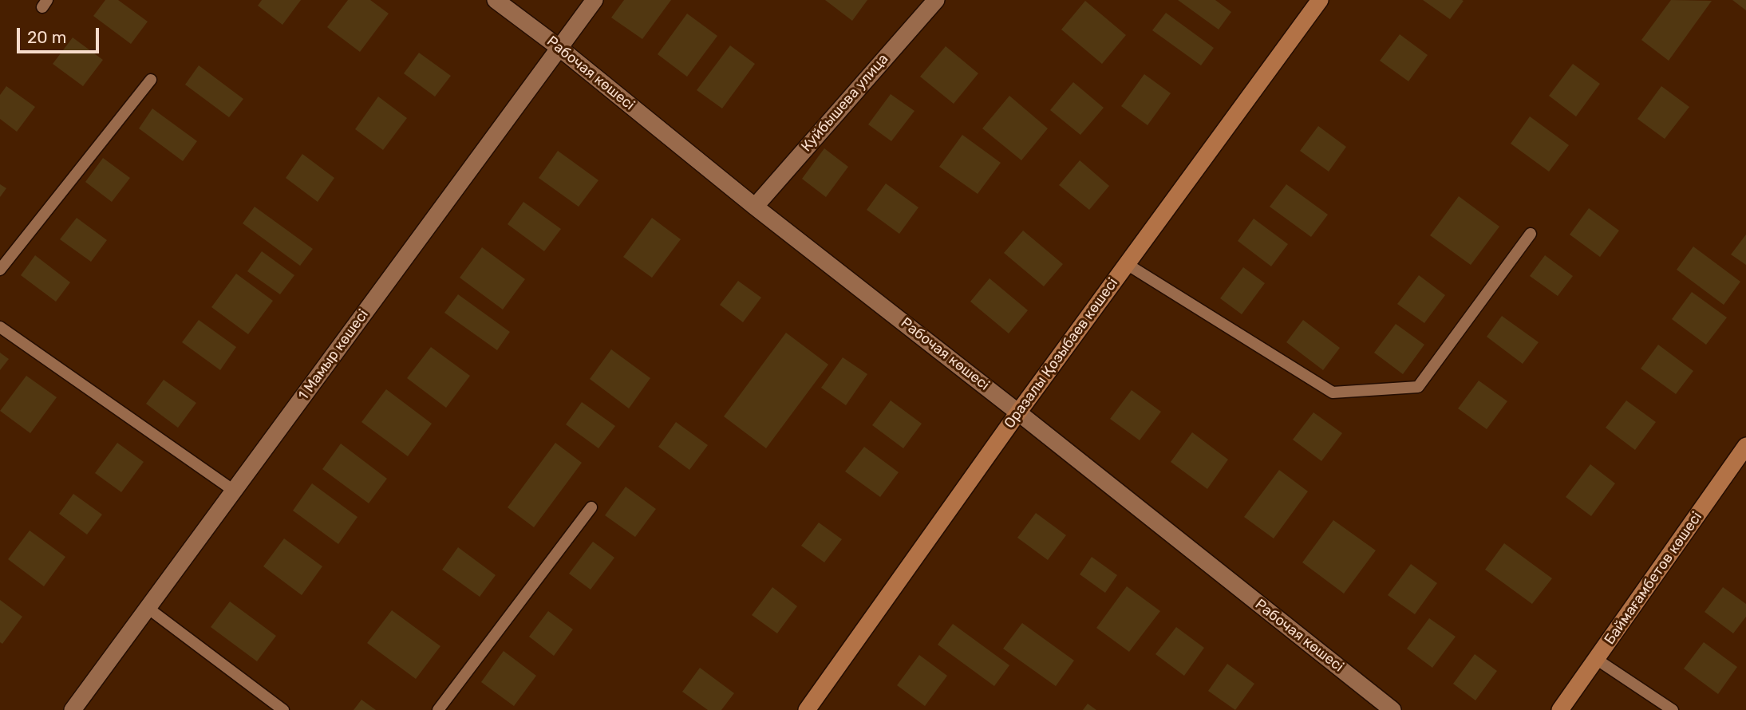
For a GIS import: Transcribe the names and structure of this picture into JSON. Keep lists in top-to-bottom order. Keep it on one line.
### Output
{"streets":{"street":["Рабочая көшесі","Куйбышева улица","Оразалы Қозыбаев көшесі","1 Мамыр көшесі","Баймағамбетов көшесі"]},"crossings":[["Рабочая көшесі","Куйбышева улица"],["Рабочая көшесі","Оразалы Қозыбаев көшесі"],["Рабочая көшесі","1 Мамыр көшесі"]],"scale_bar":"20 m"}
